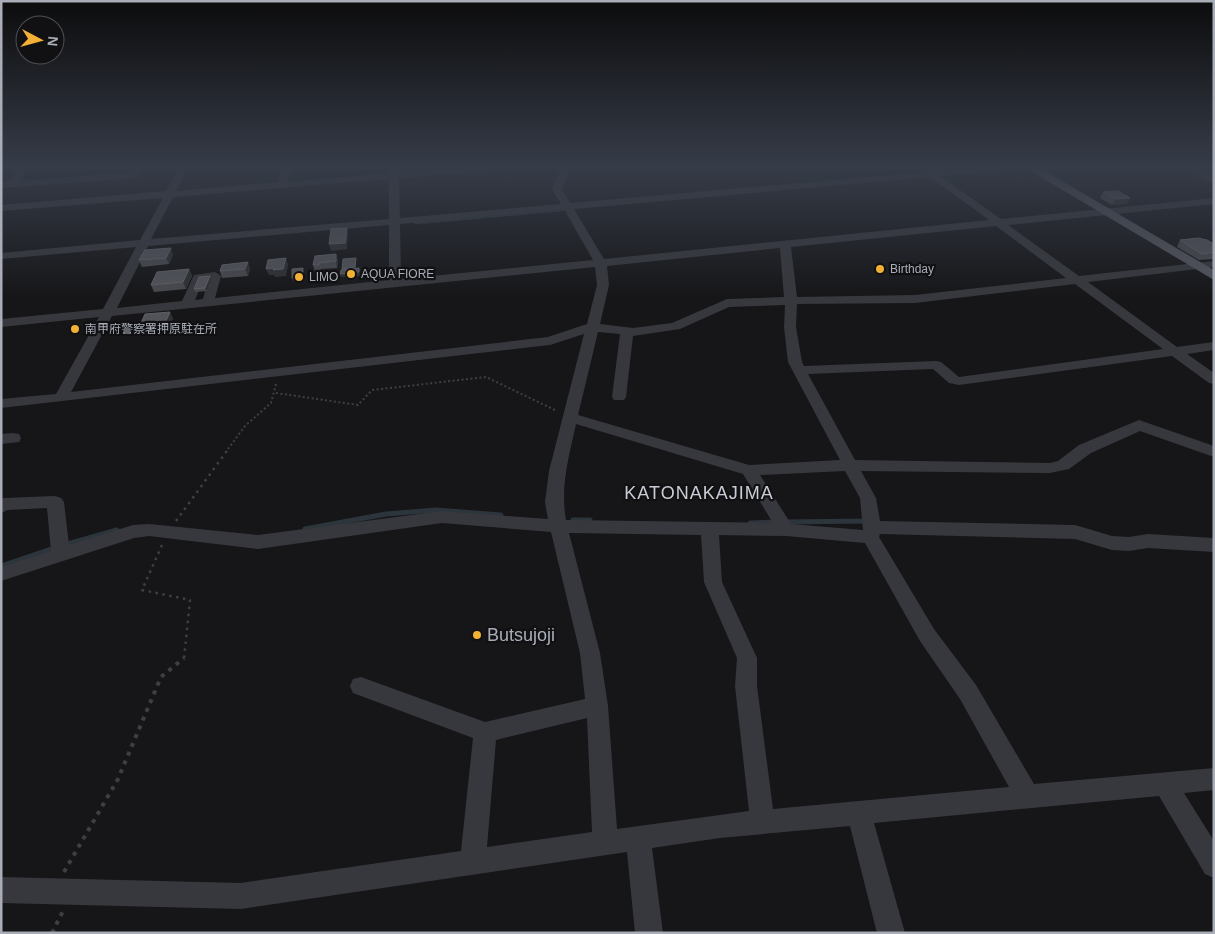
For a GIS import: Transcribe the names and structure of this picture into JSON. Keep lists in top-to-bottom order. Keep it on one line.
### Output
{"districts":["KATONAKAJIMA"],"places":["Birthday","AQUA FIORE","LIMO","南甲府警察署押原駐在所","Butsujoji"],"north":"right"}
